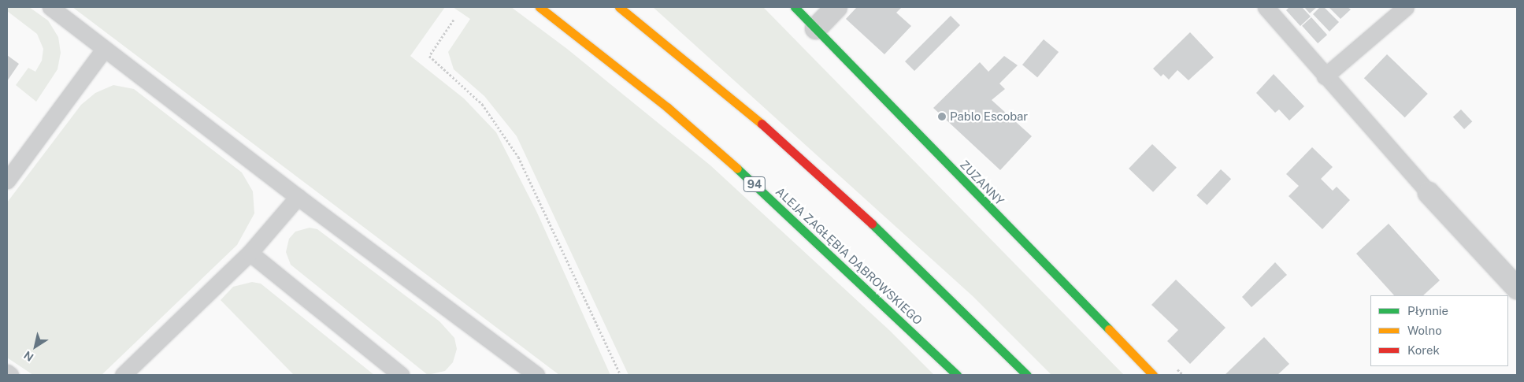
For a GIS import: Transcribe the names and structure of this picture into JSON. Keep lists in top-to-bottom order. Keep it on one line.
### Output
{"streets":{"main road":["ZUZANNY","94","ALEJA ZAGŁĘBIA DĄBROWSKIEGO"]},"places":["Pablo Escobar"],"legend":["Płynnie","Wolno","Korek"],"north":"bottom left"}
